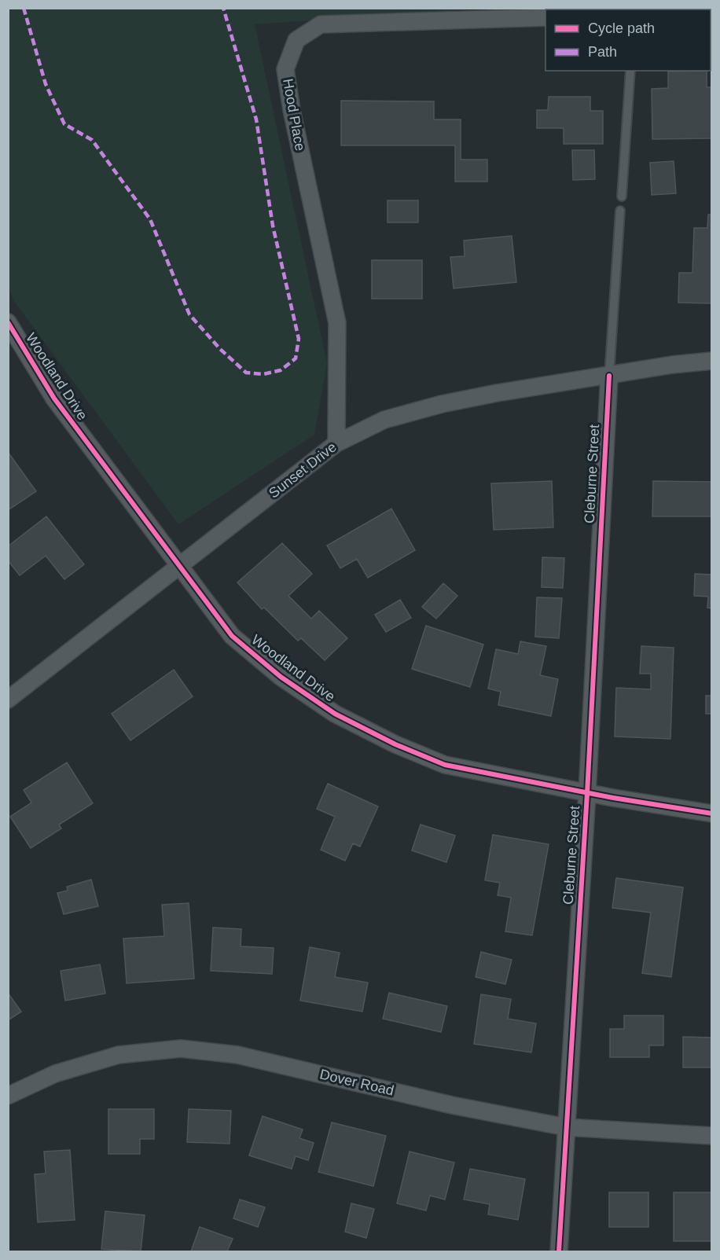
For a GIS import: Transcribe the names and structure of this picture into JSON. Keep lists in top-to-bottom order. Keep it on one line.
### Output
{"streets":{"street":["Hood Place","Woodland Drive","Sunset Drive","Cleburne Street","Dover Road"]},"crossings":[["Hood Place","Sunset Drive"],["Woodland Drive","Sunset Drive"],["Woodland Drive","Cleburne Street"],["Sunset Drive","Cleburne Street"],["Cleburne Street","Dover Road"]],"legend":["Cycle path","Path"]}
